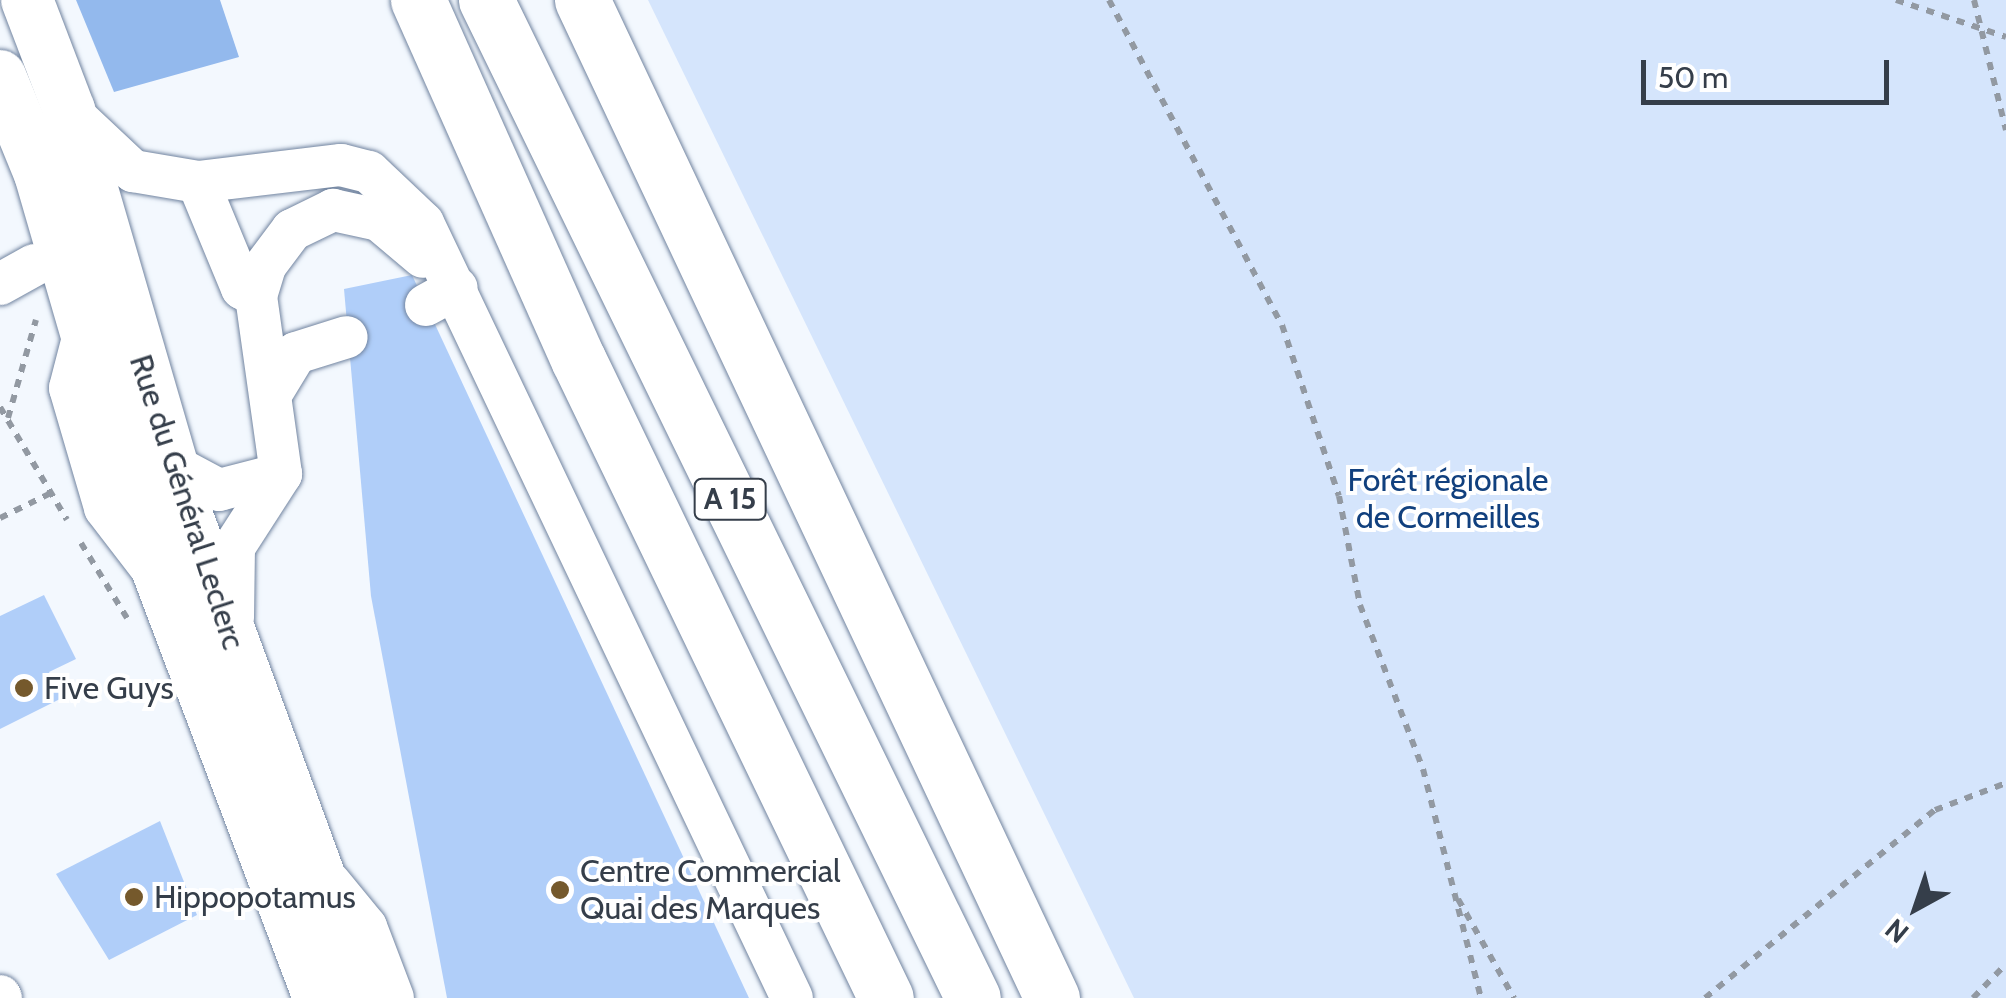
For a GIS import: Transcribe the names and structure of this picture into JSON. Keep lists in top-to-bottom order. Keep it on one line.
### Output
{"streets":{"highway":["A 15"],"main road":["Rue du Général Leclerc"]},"parks":["Forêt régionale de Cormeilles"],"places":["Five Guys","Centre Commercial Quai des Marques","Hippopotamus"],"scale_bar":"50 m","north":"bottom left"}
